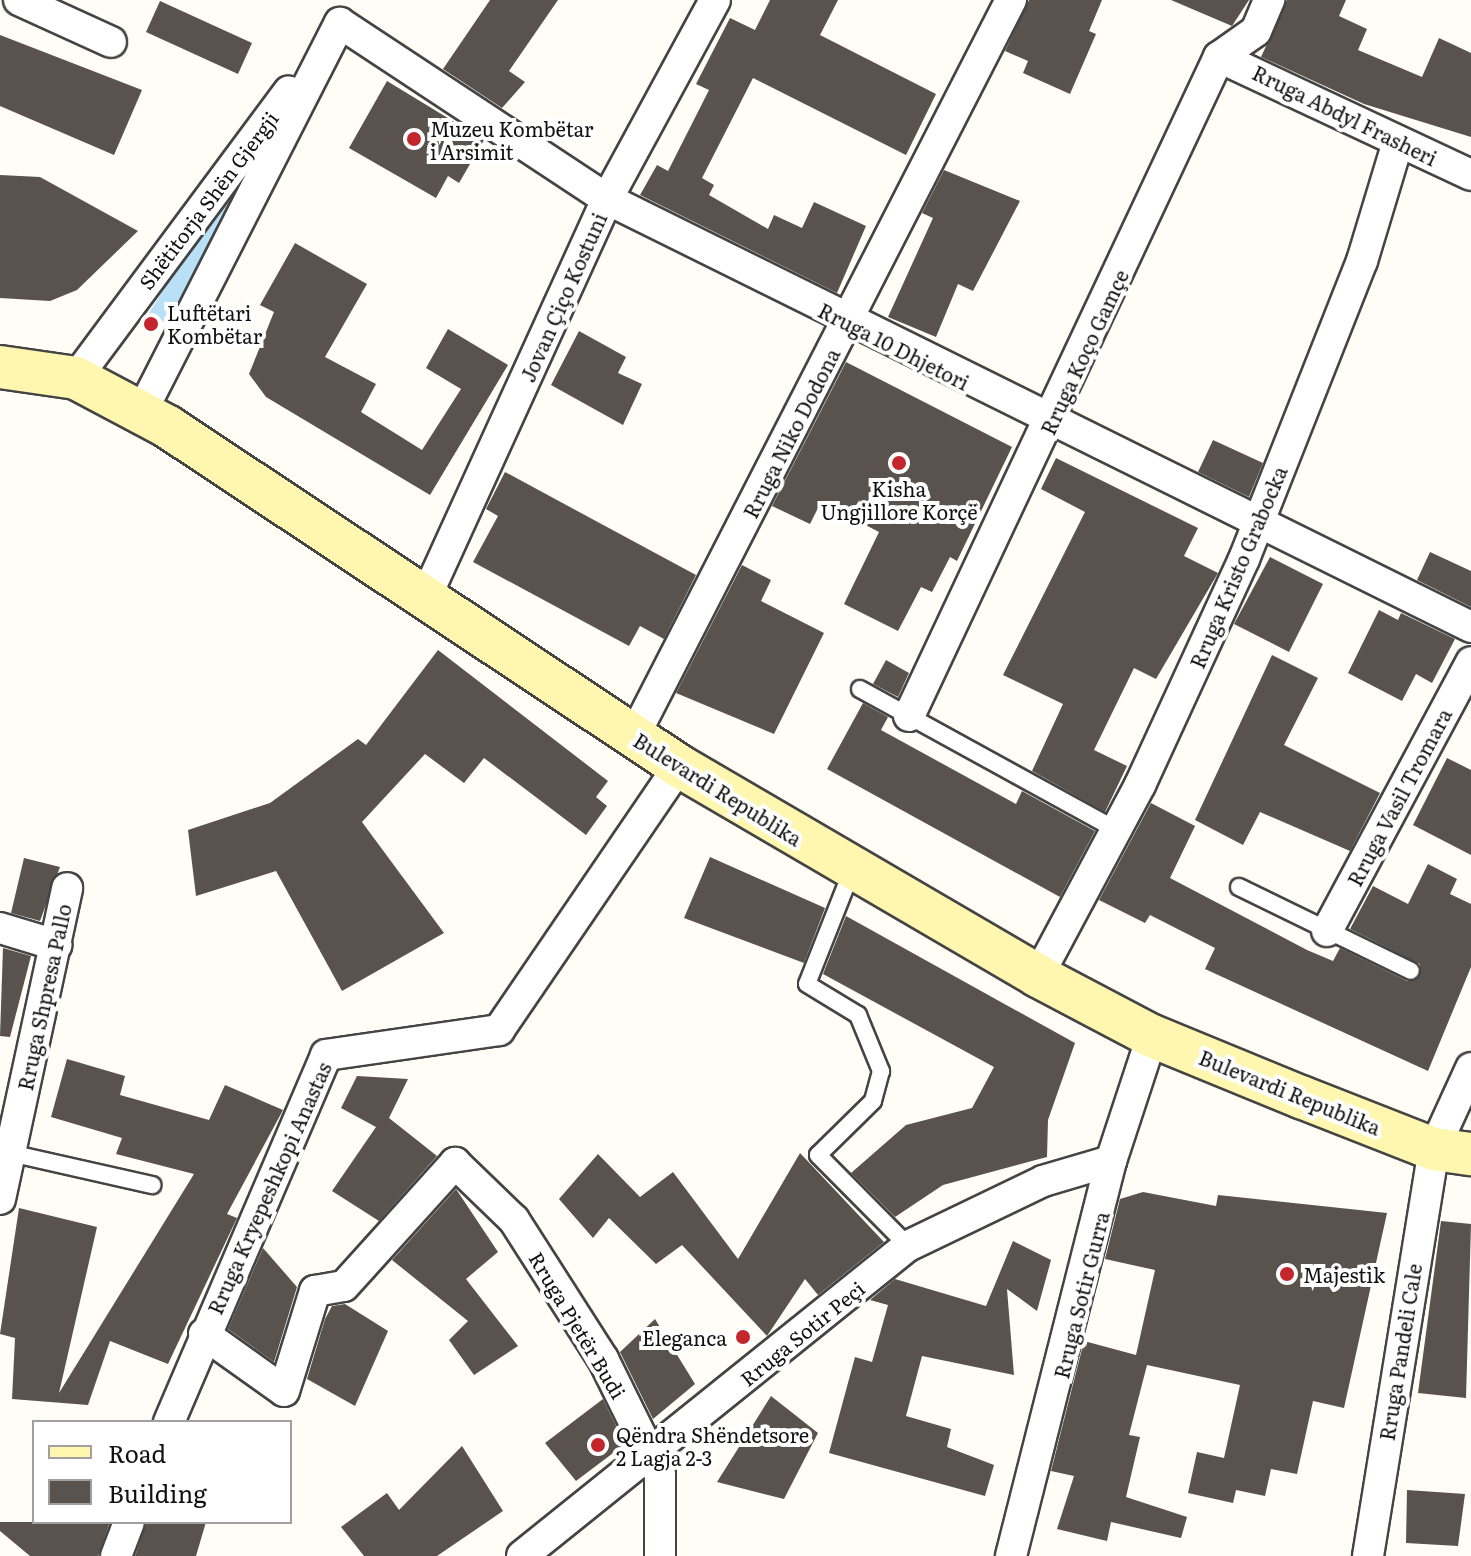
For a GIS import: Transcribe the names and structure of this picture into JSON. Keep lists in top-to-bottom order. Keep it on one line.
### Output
{"streets":{"street":["Rruga Abdyl Frasheri","Shëtitorja Shën Gjergji","Jovan Çiço Kostuni","Rruga 10 Dhjetori","Rruga Koço Gamçe","Rruga Niko Dodona","Rruga Kristo Grabocka","Bulevardi Republika","Rruga Vasil Tromara","Rruga Shpresa Pallo","Rruga Kryepeshkopi Anastas","Rruga Sotir Gurra","Rruga Pjetër Budi","Rruga Sotir Peçi","Rruga Pandeli Cale"]},"crossings":[["Rruga Abdyl Frasheri","Rruga Koço Gamçe"],["Rruga Abdyl Frasheri","Rruga Kristo Grabocka"],["Shëtitorja Shën Gjergji","Rruga 10 Dhjetori"],["Shëtitorja Shën Gjergji","Bulevardi Republika"],["Jovan Çiço Kostuni","Rruga 10 Dhjetori"],["Jovan Çiço Kostuni","Bulevardi Republika"],["Rruga 10 Dhjetori","Rruga Koço Gamçe"],["Rruga 10 Dhjetori","Rruga Niko Dodona"],["Rruga 10 Dhjetori","Rruga Kristo Grabocka"],["Rruga Niko Dodona","Bulevardi Republika"],["Rruga Kristo Grabocka","Bulevardi Republika"],["Bulevardi Republika","Rruga Kryepeshkopi Anastas"],["Bulevardi Republika","Rruga Sotir Gurra"],["Bulevardi Republika","Rruga Pandeli Cale"],["Rruga Kryepeshkopi Anastas","Rruga Pjetër Budi"],["Rruga Sotir Gurra","Rruga Sotir Peçi"],["Rruga Pjetër Budi","Rruga Sotir Peçi"]],"places":["Muzeu Kombëtar i Arsimit","Luftëtari Kombëtar","Kisha Ungjillore Korçë","Majestik","Eleganca","Qëndra Shëndetsore 2 Lagja 2-3"],"legend":["Road","Building"]}
